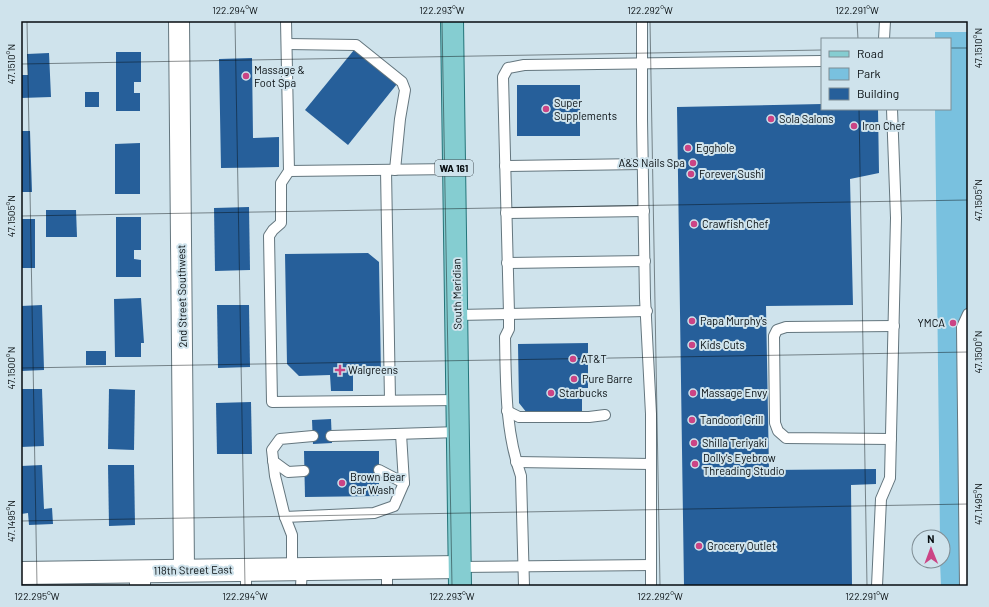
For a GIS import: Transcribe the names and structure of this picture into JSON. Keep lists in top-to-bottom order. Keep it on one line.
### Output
{"streets":{"main road":["WA 161","South Meridian"],"street":["2nd Street Southwest","118th Street East"]},"crossings":[["South Meridian","118th Street East"],["2nd Street Southwest","118th Street East"]],"places":{"other":["Massage & Foot Spa","Super Supplements","Sola Salons","Iron Chef","Egghole","A&S Nails Spa","Forever Sushi","Crawfish Chef","Papa Murphy's","YMCA","Kids Cuts","AT&T","Pure Barre","Starbucks","Massage Envy","Tandoori Grill","Shilla Teriyaki","Dolly's Eyebrow Threading Studio","Brown Bear Car Wash","Grocery Outlet"],"health":["Walgreens"]},"legend":["Road","Park","Building"],"north":"top","coordinates":["122.294°W","122.293°W","122.292°W","122.291°W","47.1510°N","47.1505°N","47.1500°N","47.1495°N","122.295°W"]}
